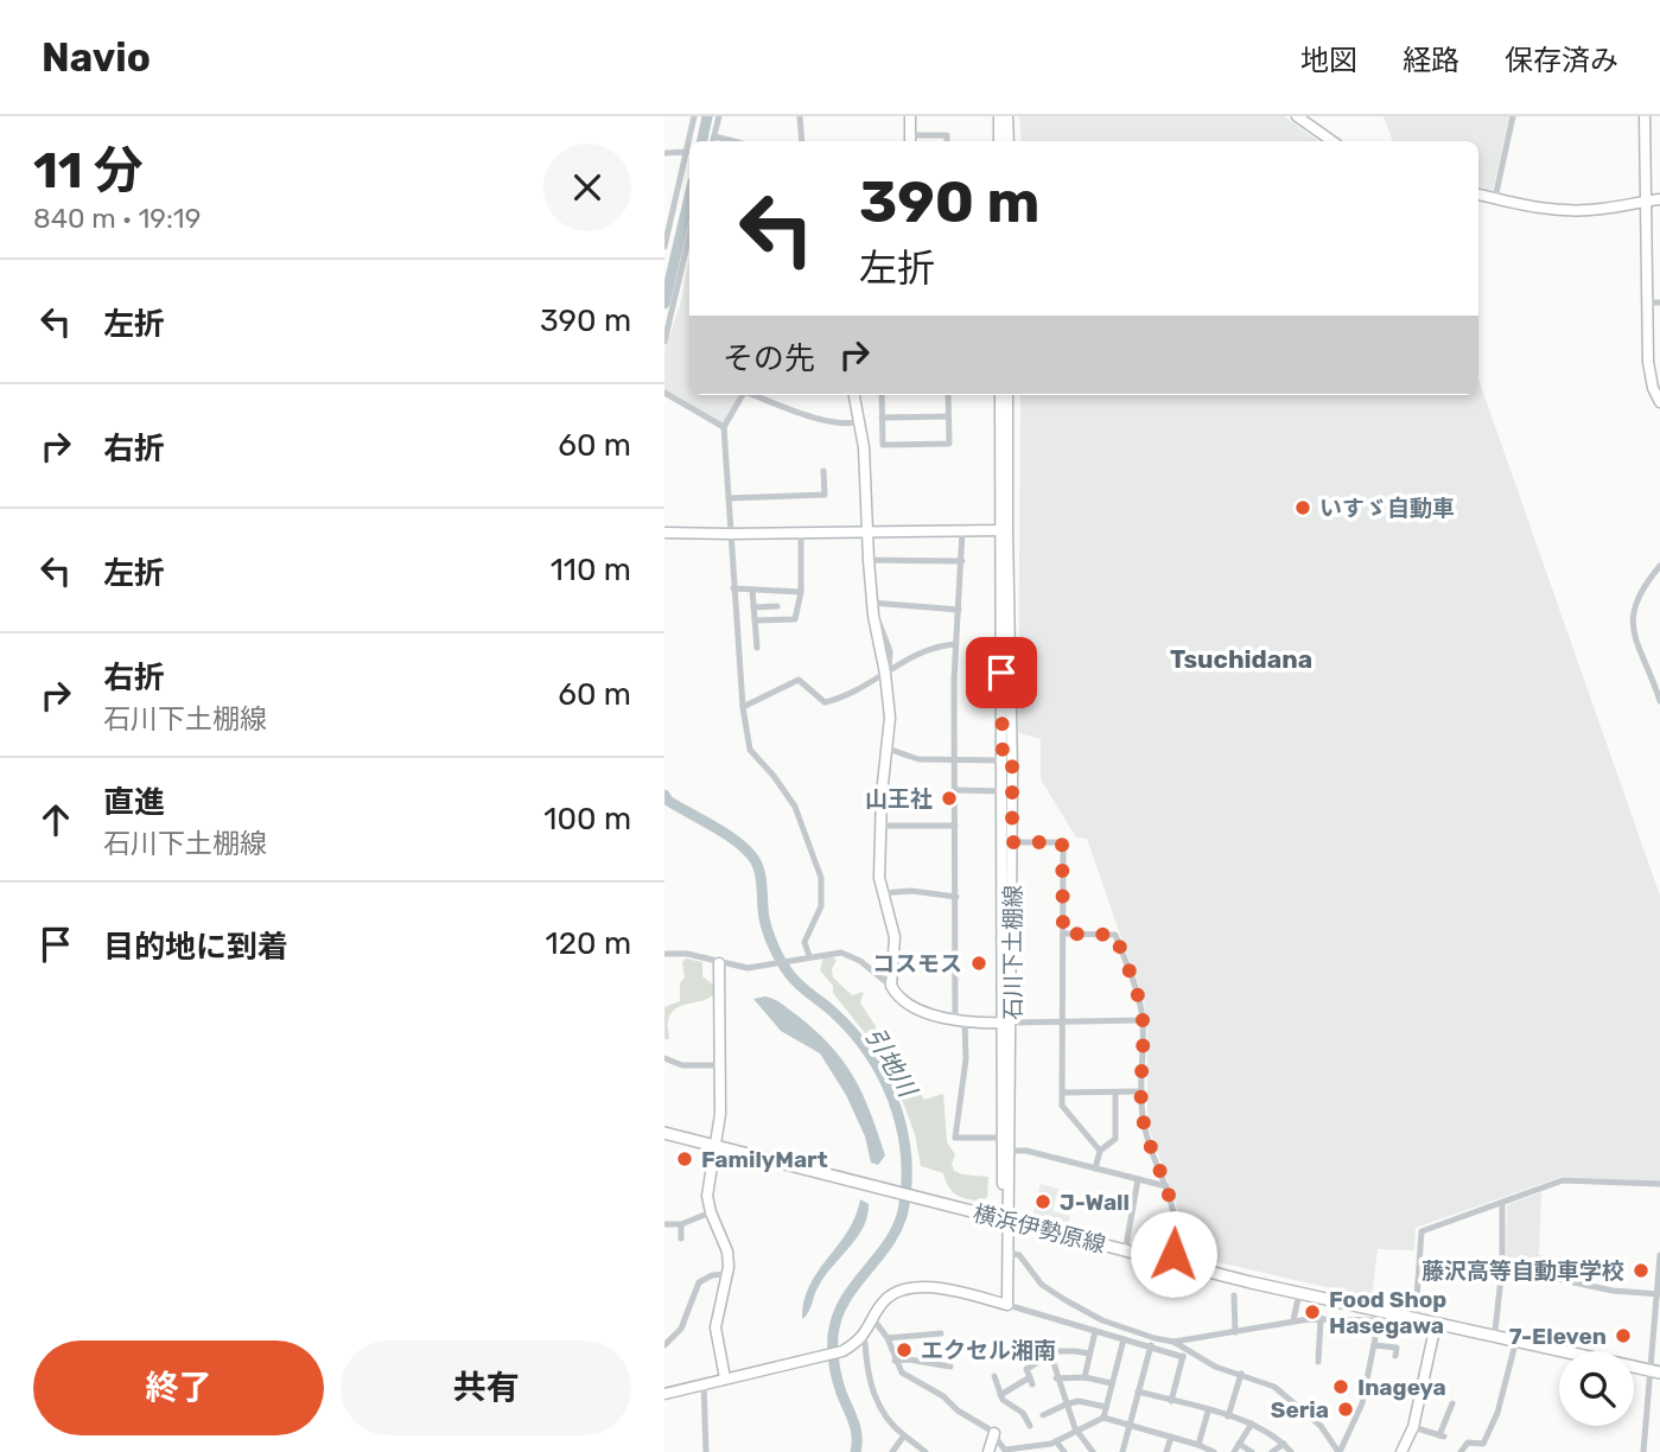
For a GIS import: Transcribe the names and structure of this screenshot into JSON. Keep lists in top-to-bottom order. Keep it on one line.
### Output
{"streets":{"main road":["横浜伊勢原線"],"street":["石川下土棚線"]},"crossings":[["石川下土棚線","横浜伊勢原線"]],"districts":["Tsuchidana"],"water":["引地川"],"places":["いすゞ自動車","山王社","コスモス","FamilyMart","J-Wall","藤沢高等自動車学校","Food Shop Hasegawa","7-Eleven","エクセル湘南","Inageya","Seria"],"page":{"header":"Navio","nav":["地図","経路","保存済み"],"heading":["11 分","840 m · 19:19"],"turn":["390 m","左折"],"list":[{"name":"左折","value":"390 m"},{"name":"右折","value":"60 m"},{"name":"左折","value":"110 m"},{"name":"右折","note":"石川下土棚線","value":"60 m"},{"name":"直進","note":"石川下土棚線","value":"100 m"},{"name":"目的地に到着","value":"120 m"}],"then":"その先","buttons":["終了","共有"]}}
